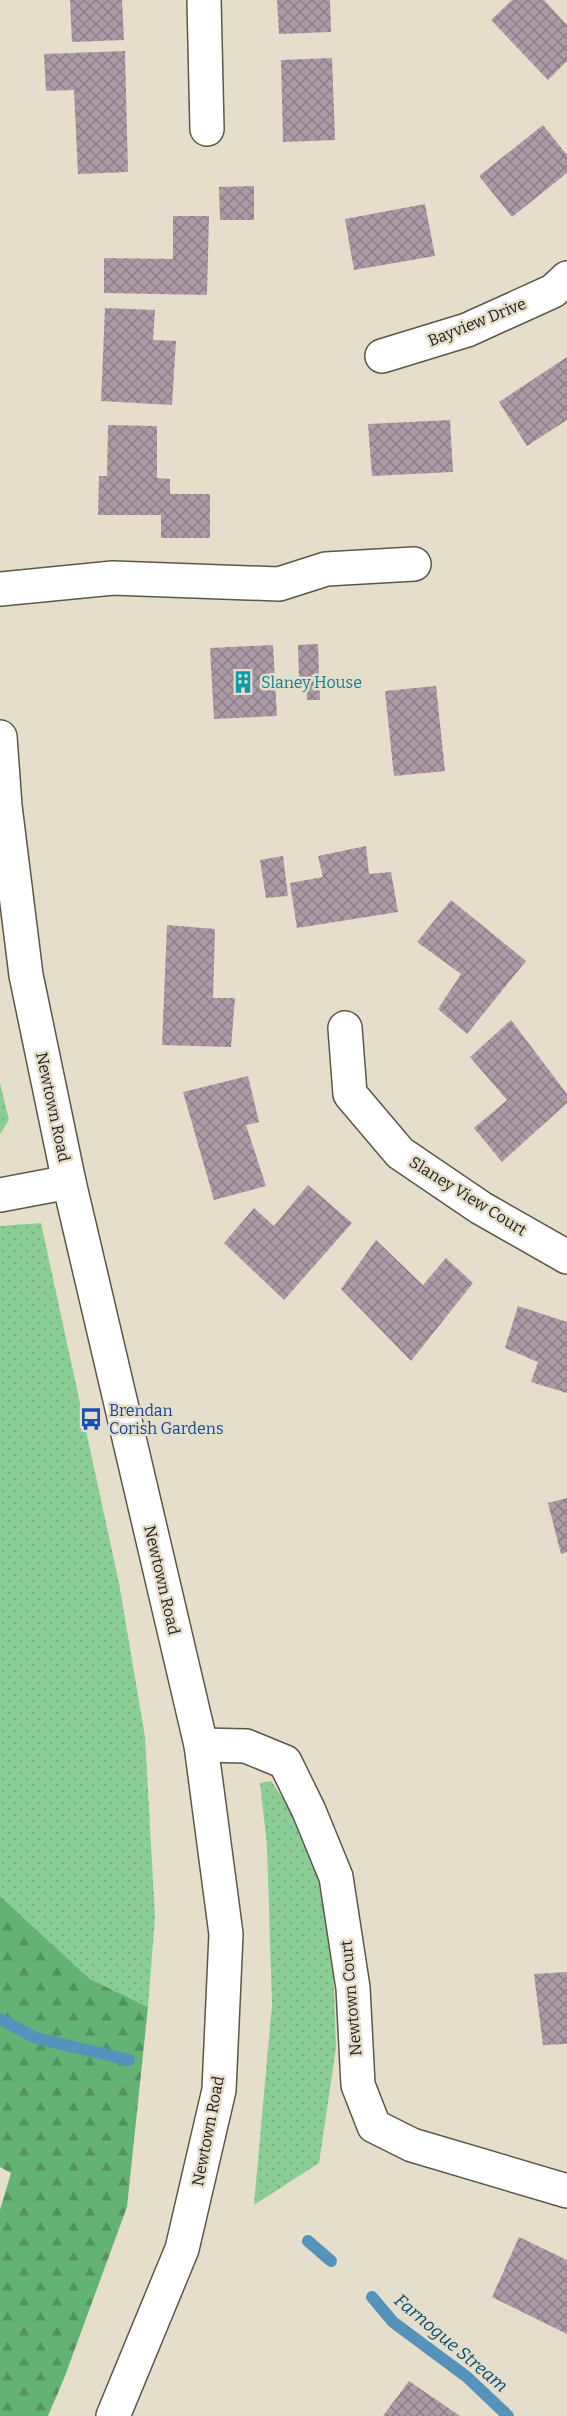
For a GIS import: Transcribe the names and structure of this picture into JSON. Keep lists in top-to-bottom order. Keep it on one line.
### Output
{"streets":{"street":["Bayview Drive","Newtown Road","Slaney View Court","Newtown Court"]},"crossings":[["Newtown Road","Newtown Court"]],"water":["Farnogue Stream"],"places":{"building":["Slaney House"],"bus stop":["Brendan Corish Gardens"]}}
